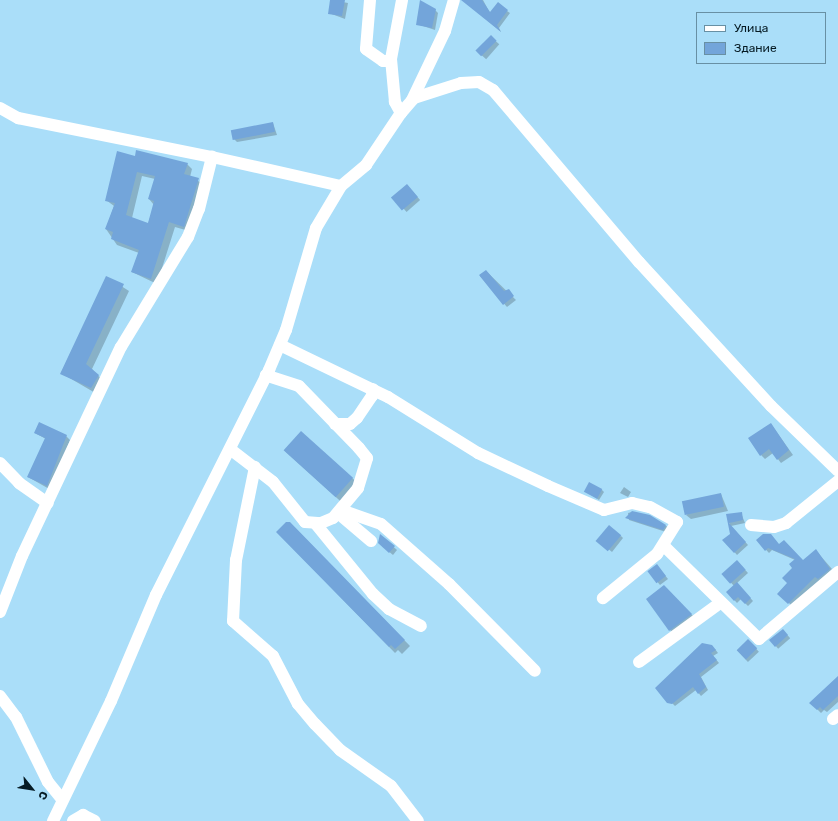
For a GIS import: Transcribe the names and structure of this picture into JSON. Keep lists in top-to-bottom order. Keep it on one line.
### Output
{"legend":["Улица","Здание"],"north":"bottom right"}
